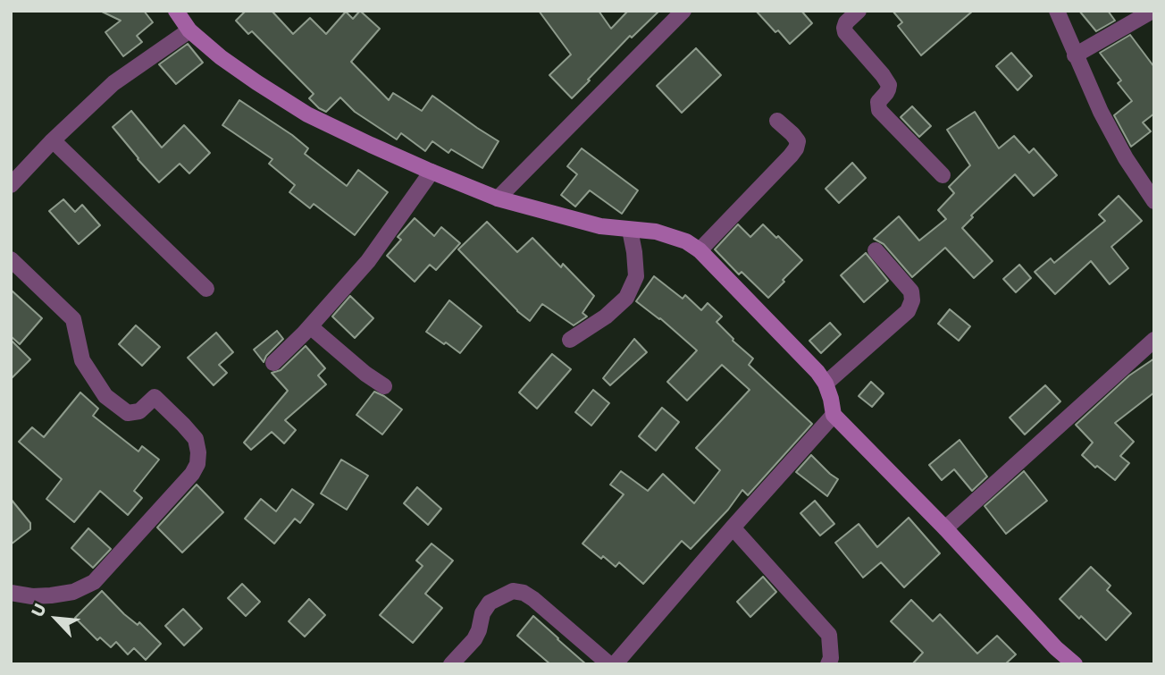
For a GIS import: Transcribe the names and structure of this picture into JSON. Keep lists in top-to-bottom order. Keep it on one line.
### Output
{"north":"top left"}
